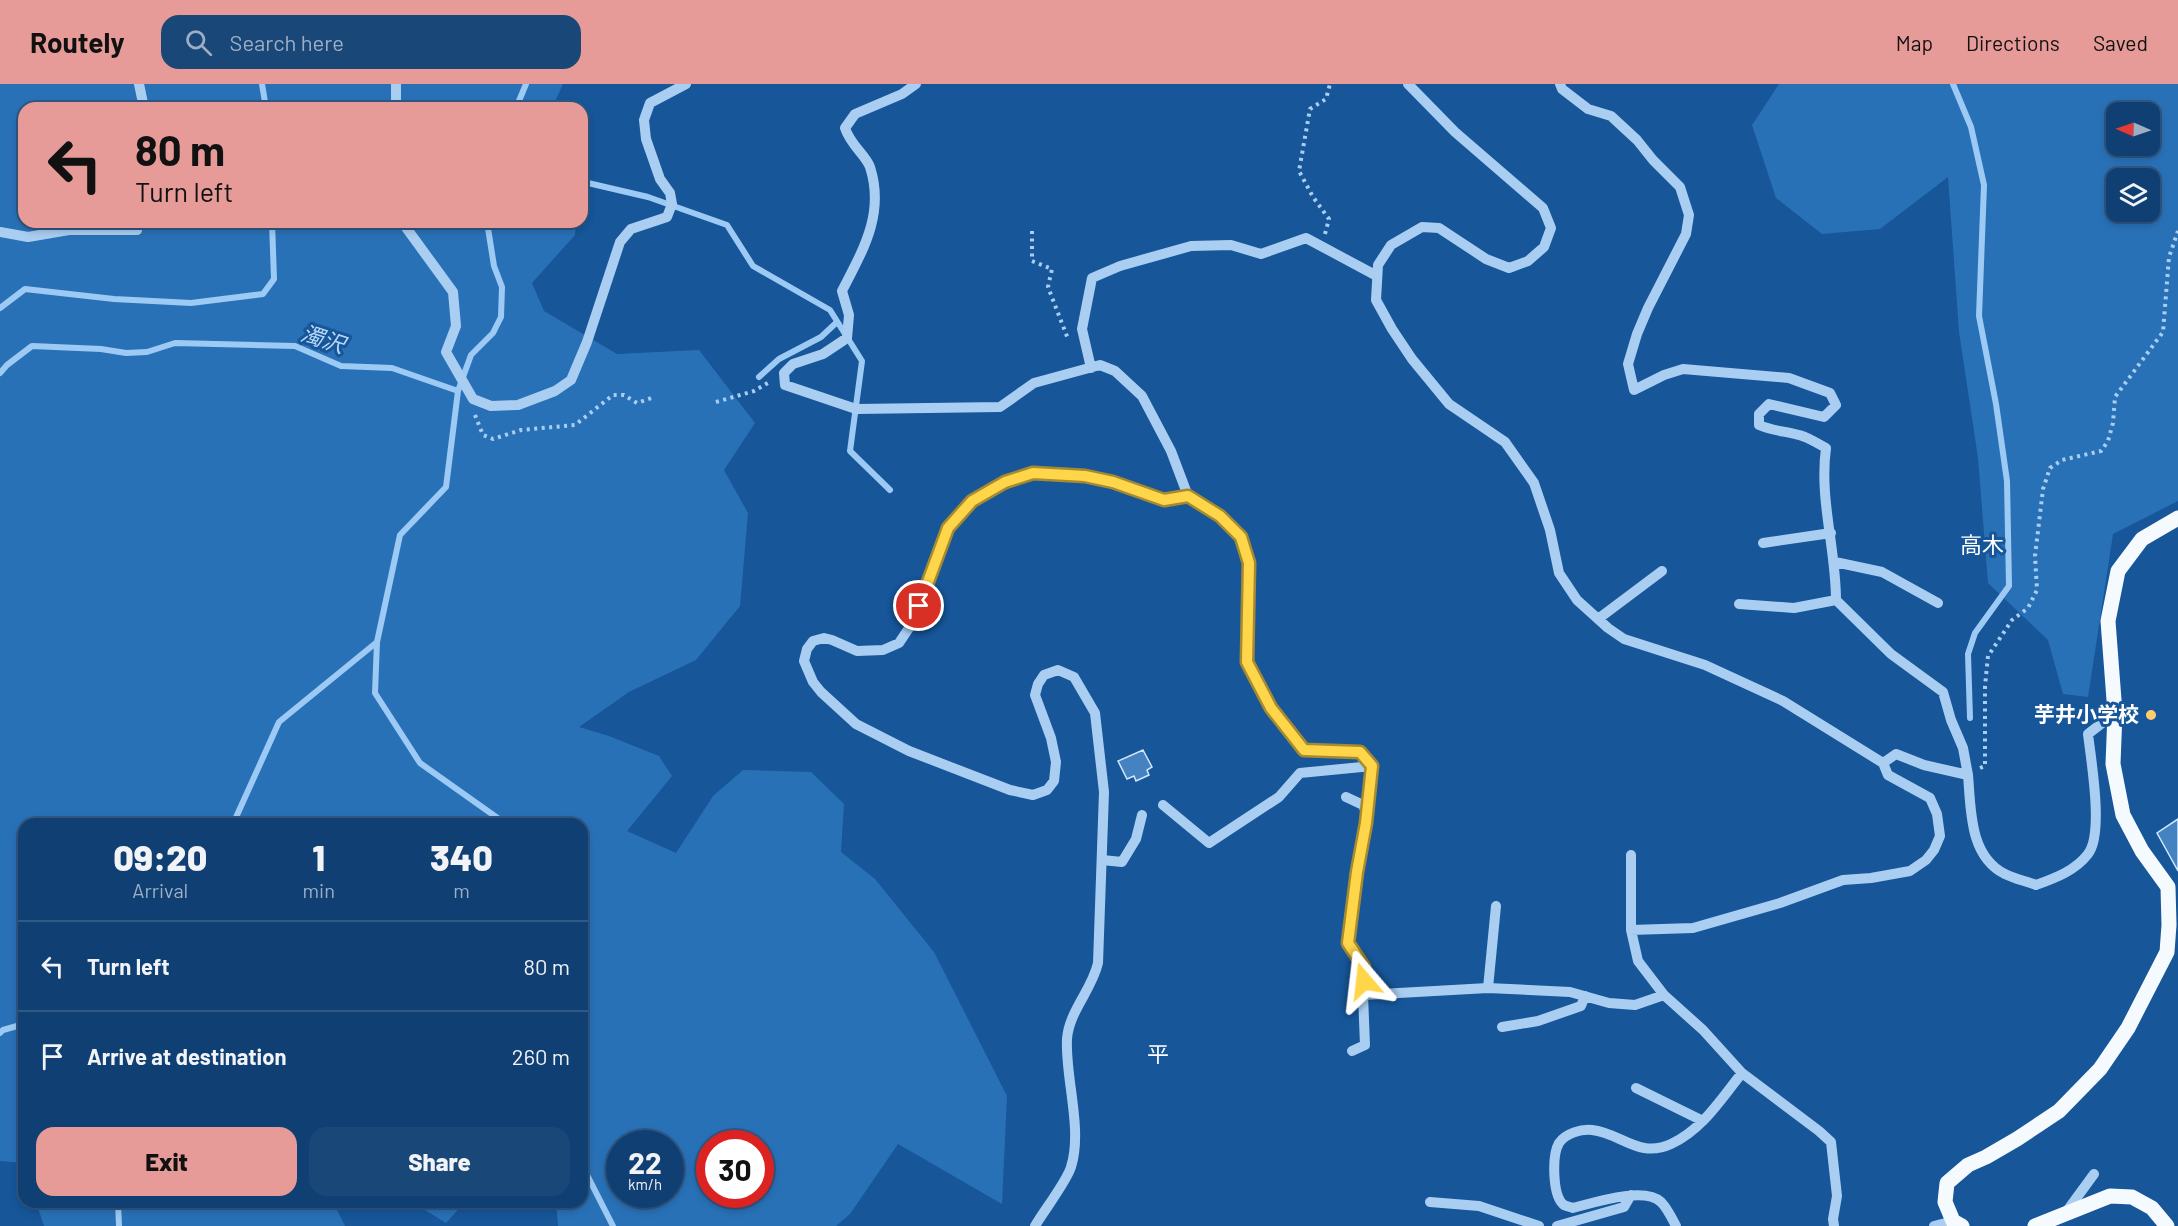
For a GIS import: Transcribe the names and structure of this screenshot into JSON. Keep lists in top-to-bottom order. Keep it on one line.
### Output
{"districts":["高木","平"],"water":["濁沢"],"places":["芋井小学校"],"north":"left","page":{"header":"Routely","search":"Search here","nav":["Map","Directions","Saved"],"turn":["80 m","Turn left"],"eta":["09:20","Arrival","1","min","340","m"],"list":[{"name":"Turn left","value":"80 m"},{"name":"Arrive at destination","value":"260 m"}],"buttons":["Exit","Share"],"speed":"22 km/h","limit":"30"}}
